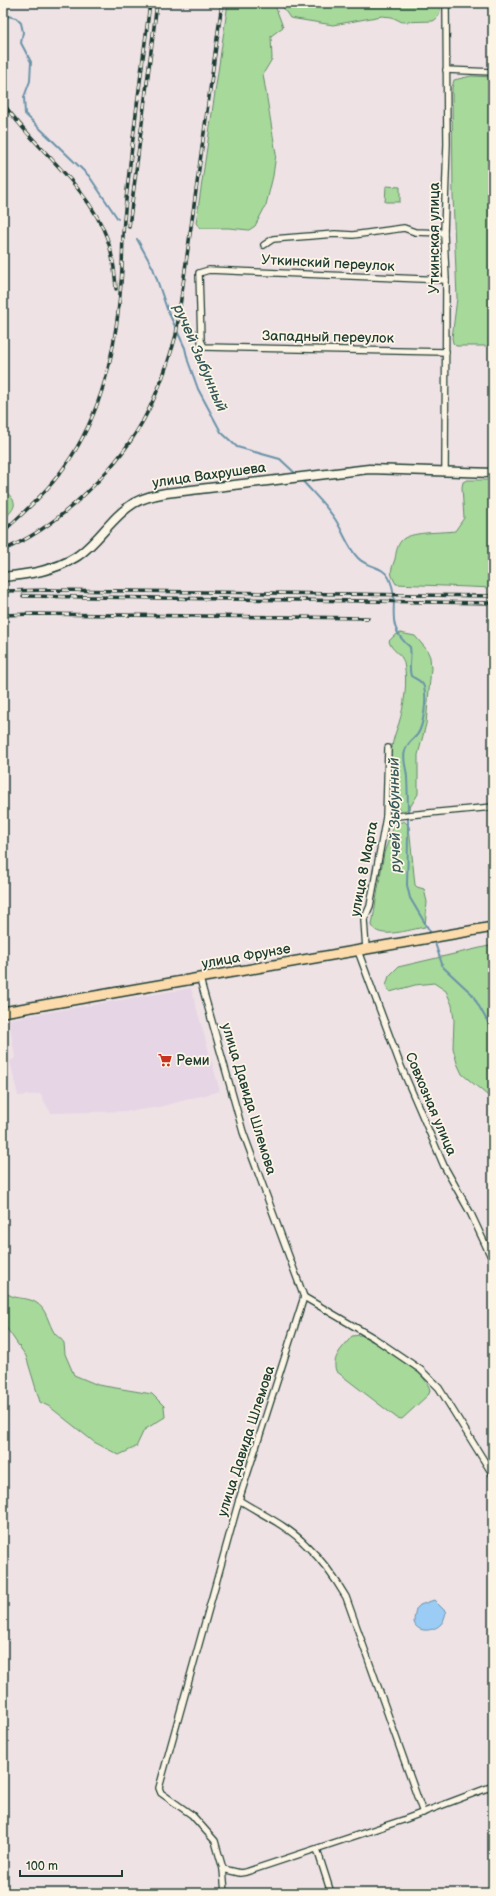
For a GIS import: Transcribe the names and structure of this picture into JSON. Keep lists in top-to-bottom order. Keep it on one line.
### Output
{"streets":{"main road":["улица Вахрушева","улица Фрунзе"],"street":["Уткинская улица","Уткинский переулок","Западный переулок","улица 8 Марта","улица Давида Шлемова","Совхозная улица"]},"crossings":[["Уткинская улица","Уткинский переулок"],["Уткинская улица","Западный переулок"],["Уткинская улица","улица Вахрушева"],["Уткинский переулок","Западный переулок"],["улица 8 Марта","улица Фрунзе"],["улица 8 Марта","Совхозная улица"],["улица Фрунзе","улица Давида Шлемова"],["улица Фрунзе","Совхозная улица"]],"water":["ручей Зыбунный"],"places":{"supermarket":["Реми"]},"scale_bar":"100 m"}
